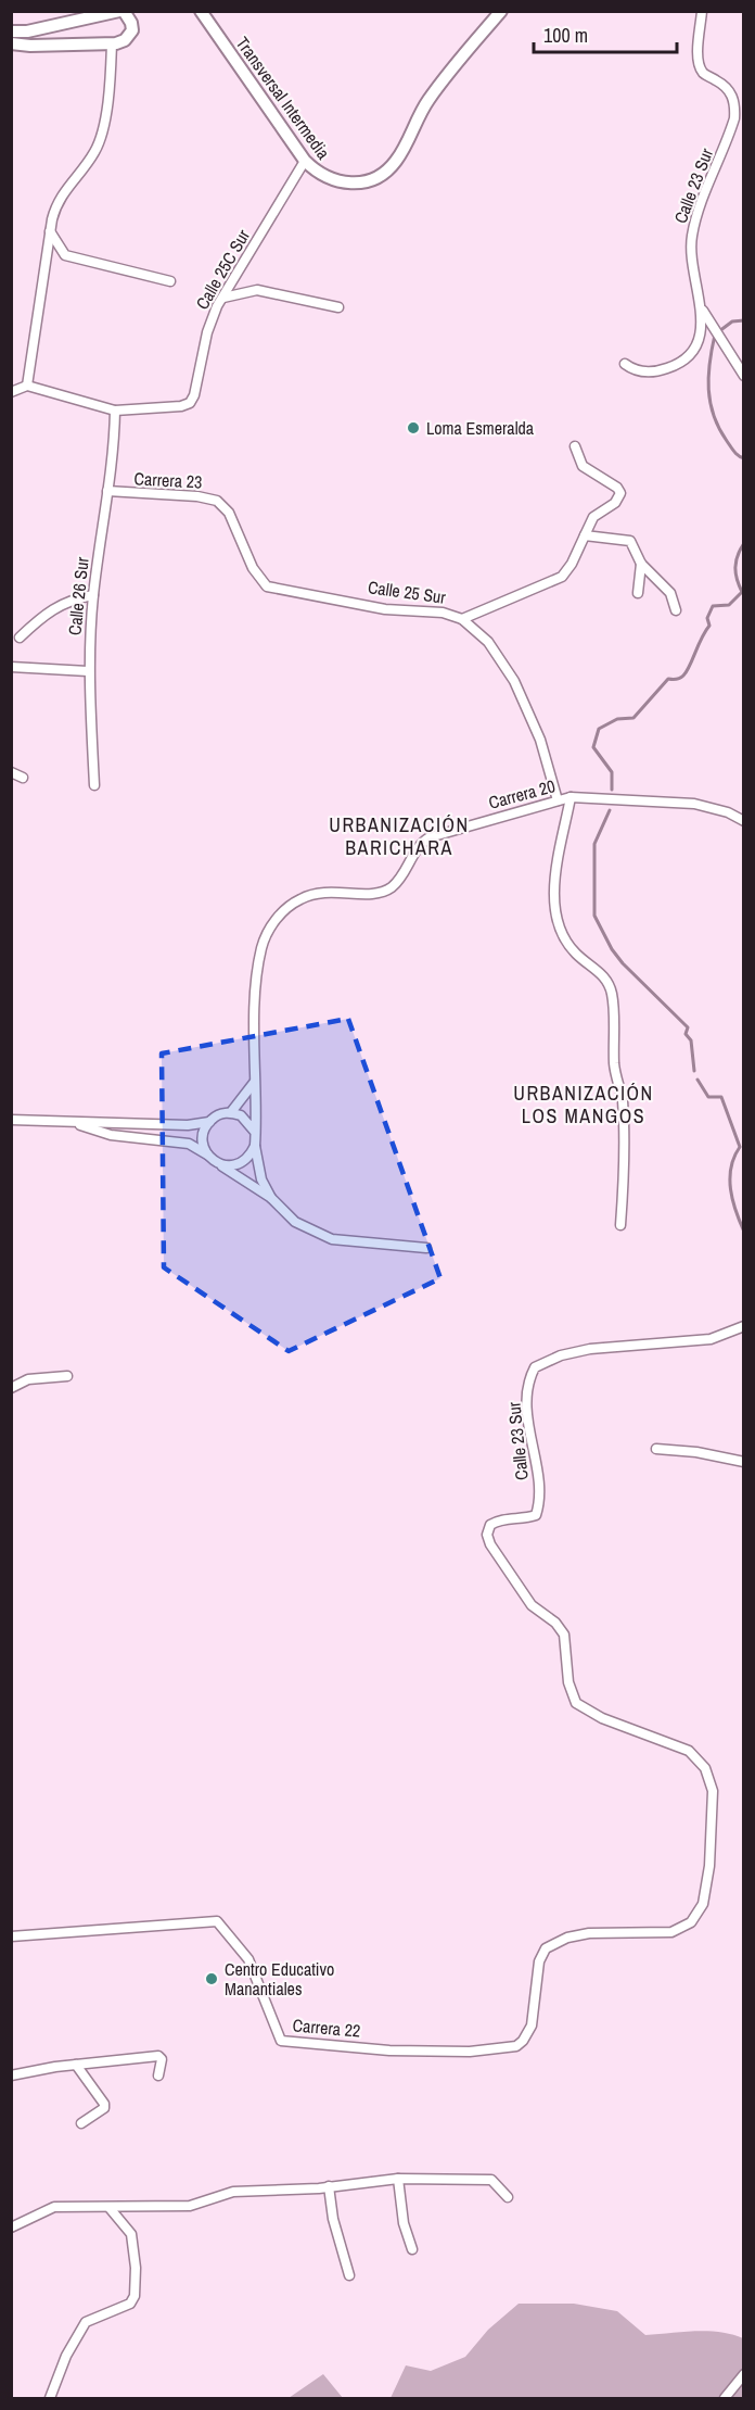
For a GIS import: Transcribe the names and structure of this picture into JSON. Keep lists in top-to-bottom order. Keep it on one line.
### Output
{"streets":{"street":["Transversal Intermedia","Calle 23 Sur","Calle 25C Sur","Carrera 23","Calle 25 Sur","Calle 26 Sur","Carrera 20","Carrera 22"]},"crossings":[["Transversal Intermedia","Calle 25C Sur"],["Calle 23 Sur","Carrera 22"],["Calle 25C Sur","Calle 26 Sur"],["Carrera 23","Calle 25 Sur"],["Carrera 23","Calle 26 Sur"],["Calle 25 Sur","Carrera 20"]],"districts":["URBANIZACIÓN BARICHARA","URBANIZACIÓN LOS MANGOS"],"places":["Loma Esmeralda","Centro Educativo Manantiales"],"scale_bar":"100 m"}
